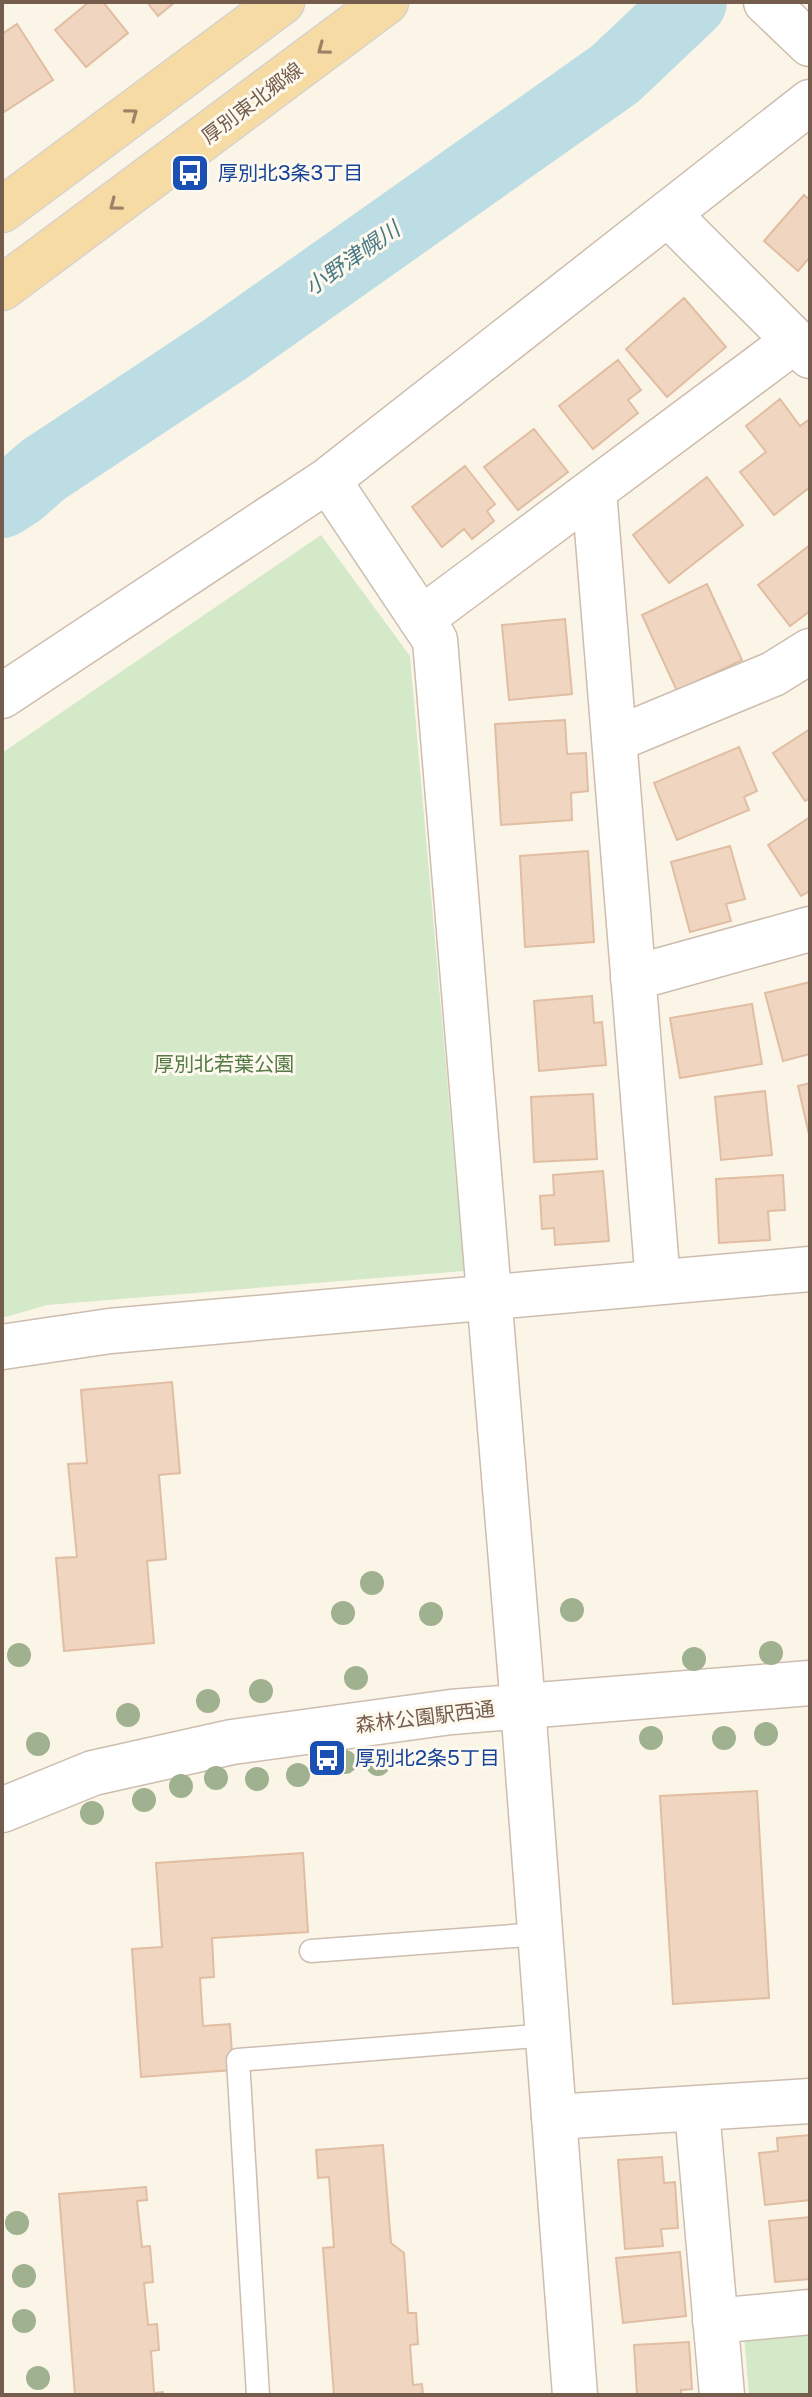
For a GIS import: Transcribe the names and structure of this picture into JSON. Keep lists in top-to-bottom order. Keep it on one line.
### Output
{"streets":{"main road":["厚別東北郷線"],"street":["森林公園駅西通"]},"water":["小野津幌川"],"parks":["厚別北若葉公園"],"places":{"bus stop":["厚別北3条3丁目","厚別北2条5丁目"]}}
